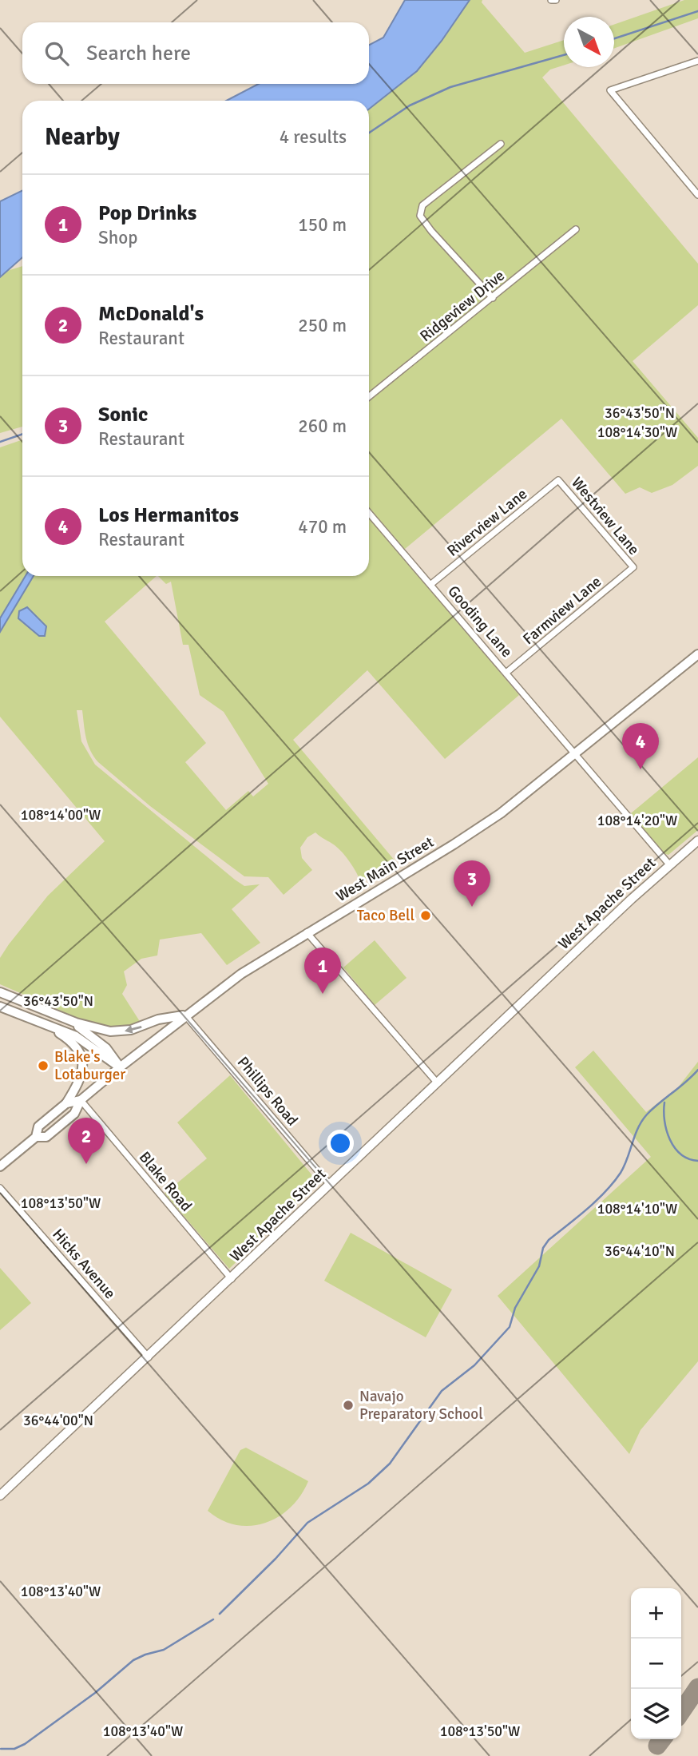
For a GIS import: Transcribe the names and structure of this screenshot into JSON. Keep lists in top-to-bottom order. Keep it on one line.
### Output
{"streets":{"main road":["West Main Street","West Apache Street"],"street":["Ridgeview Drive","Westview Lane","Riverview Lane","Farmview Lane","Gooding Lane","Phillips Road","Blake Road","Hicks Avenue"]},"crossings":[["Westview Lane","Riverview Lane"],["Westview Lane","Farmview Lane"],["Riverview Lane","Gooding Lane"],["Farmview Lane","Gooding Lane"],["Gooding Lane","West Main Street"],["Gooding Lane","West Apache Street"],["West Main Street","Phillips Road"],["West Main Street","Blake Road"],["West Apache Street","Phillips Road"],["West Apache Street","Blake Road"],["West Apache Street","Hicks Avenue"]],"places":["Taco Bell","Blake's Lotaburger","Navajo Preparatory School"],"north":"bottom right","page":{"search":"Search here","heading":["Nearby","4 results"],"list":[{"mark":"1","name":"Pop Drinks","note":"Shop","value":"150 m"},{"mark":"2","name":"McDonald's","note":"Restaurant","value":"250 m"},{"mark":"3","name":"Sonic","note":"Restaurant","value":"260 m"},{"mark":"4","name":"Los Hermanitos","note":"Restaurant","value":"470 m"}],"pins":["4","3","1","2"],"map_buttons":["+","−"]},"coordinates":["36°43'50\"N","108°14'30\"W","108°14'00\"W","108°14'20\"W","108°13'50\"W","108°14'10\"W","36°44'10\"N","36°44'00\"N","108°13'40\"W"]}
